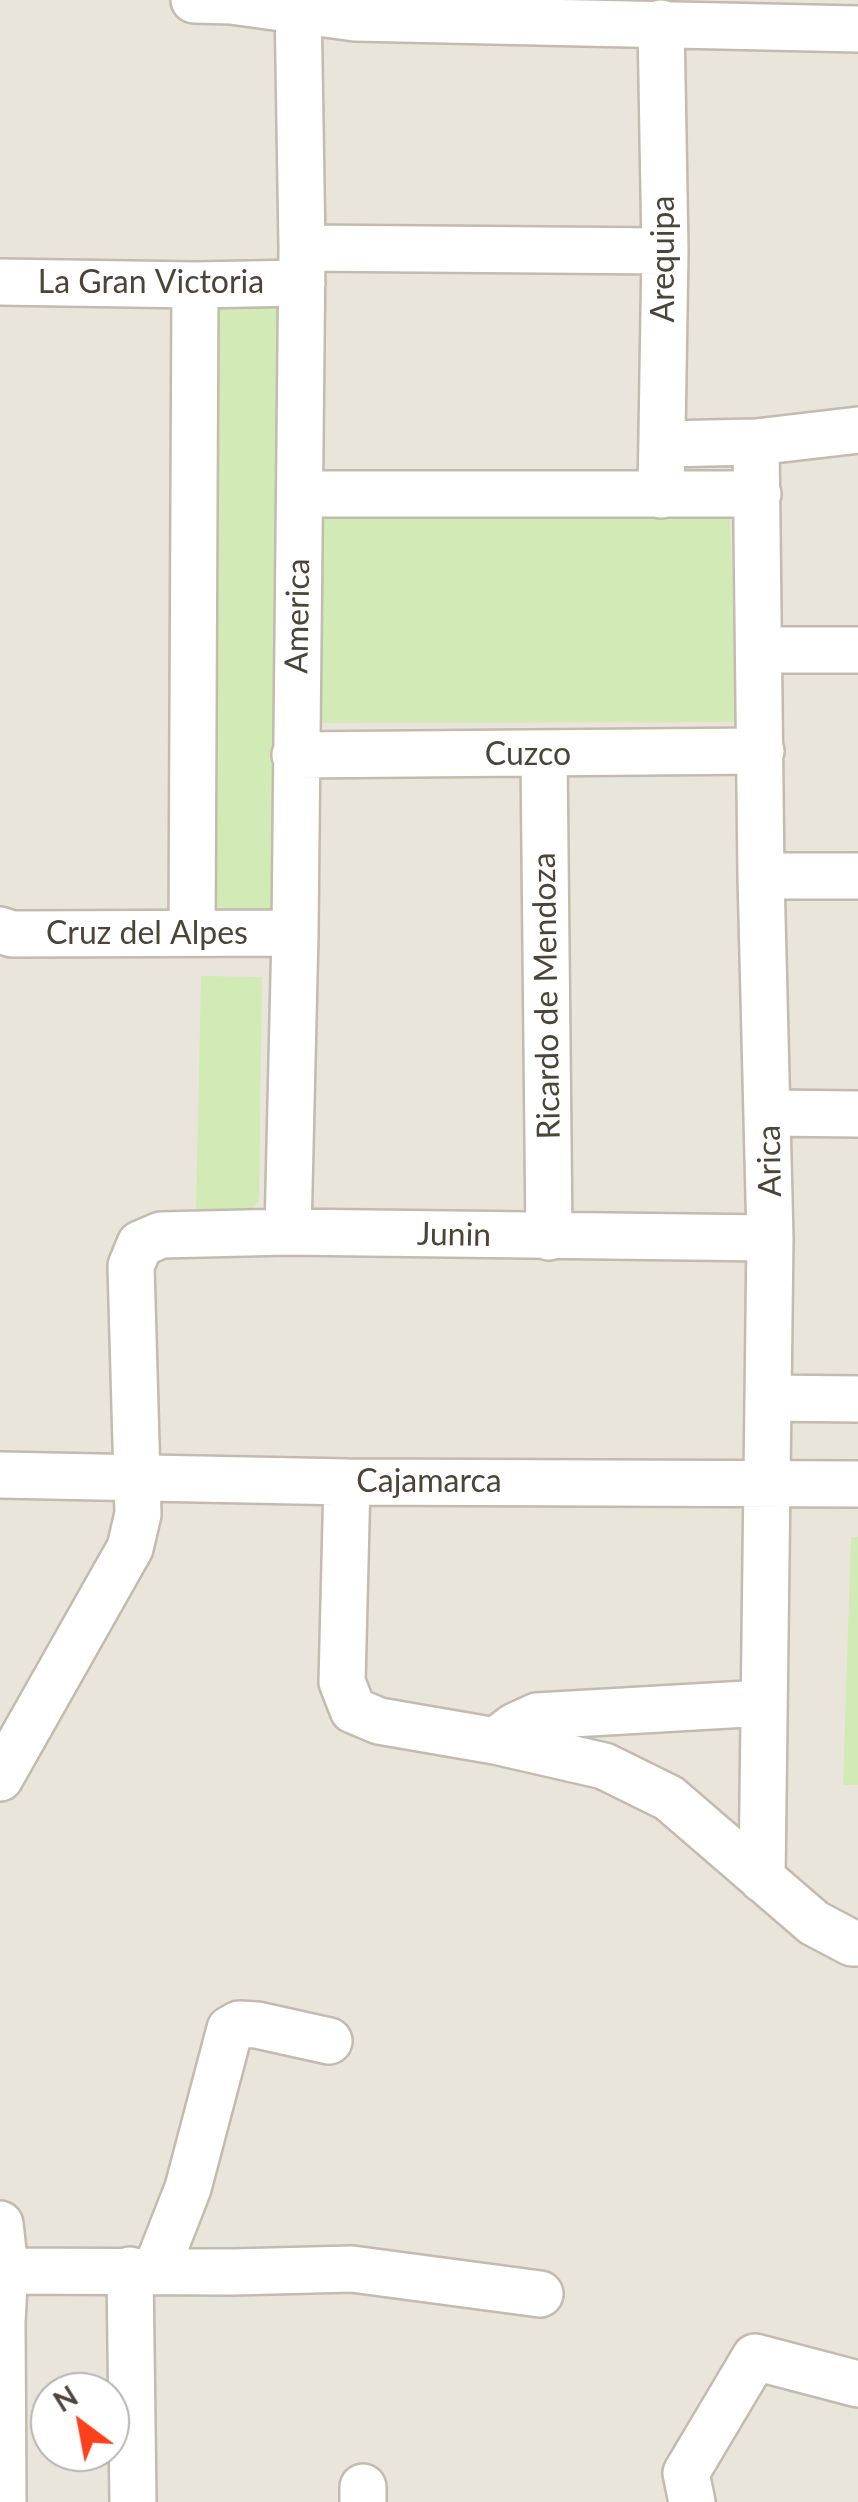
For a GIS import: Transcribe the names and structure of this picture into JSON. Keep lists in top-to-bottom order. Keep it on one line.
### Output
{"streets":{"street":["Arequipa","La Gran Victoria","America","Cuzco","Cruz del Alpes","Ricardo de Mendoza","Arica","Junin","Cajamarca"]},"crossings":[["Arequipa","La Gran Victoria"],["La Gran Victoria","America"],["America","Cuzco"],["America","Cruz del Alpes"],["America","Junin"],["Cuzco","Ricardo de Mendoza"],["Cuzco","Arica"],["Ricardo de Mendoza","Junin"],["Arica","Junin"],["Arica","Cajamarca"],["Junin","Cajamarca"]],"north":"top left"}
